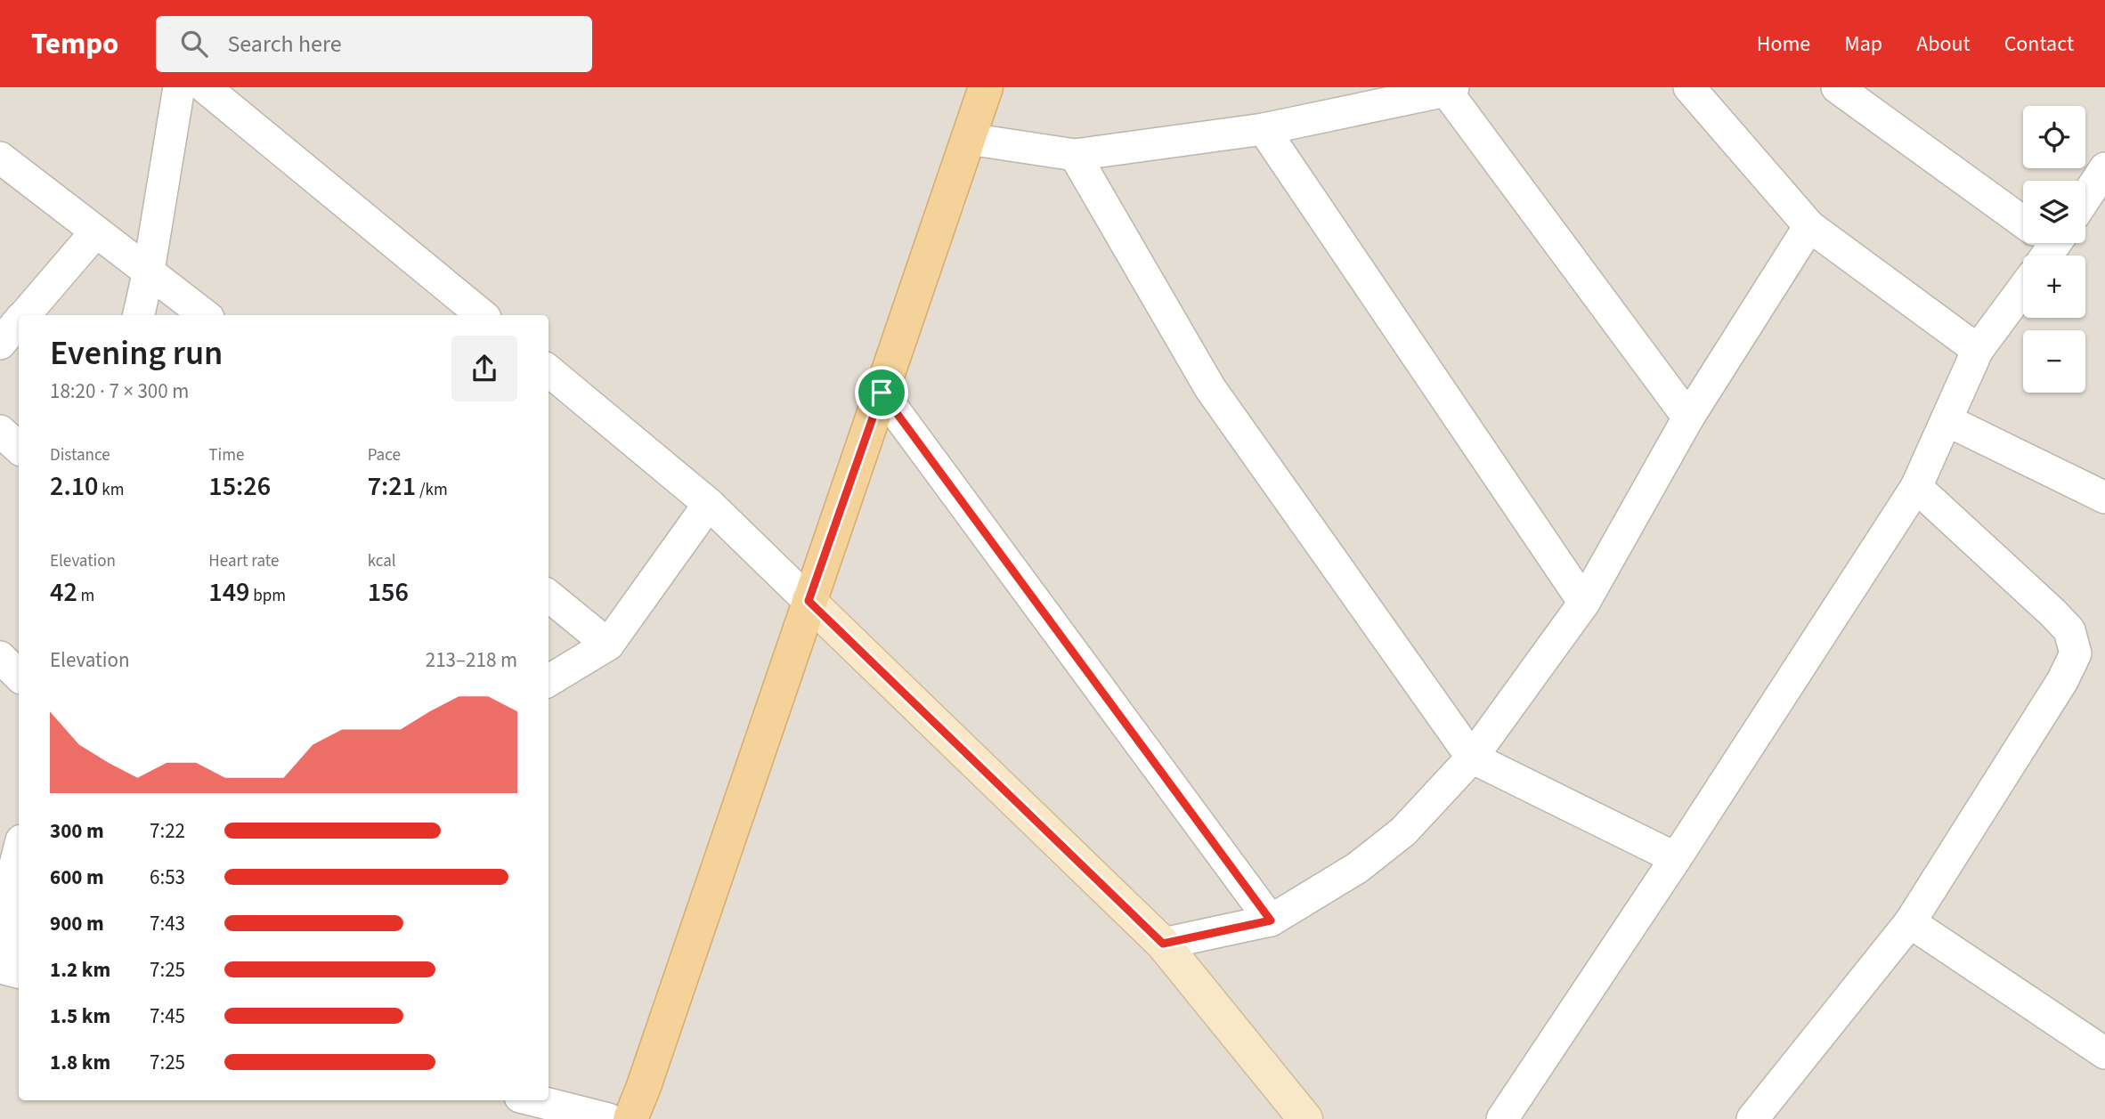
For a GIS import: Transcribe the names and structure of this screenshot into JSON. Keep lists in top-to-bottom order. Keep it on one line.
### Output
{"page":{"header":"Tempo","search":"Search here","nav":["Home","Map","About","Contact"],"map_buttons":["+","−"],"heading":["Evening run","18:20 · 7 × 300 m"],"stats":[["Distance","2.10 km"],["Time","15:26"],["Pace","7:21 /km"],["Elevation","42 m"],["Heart rate","149 bpm"],["kcal","156"]],"chart":["Elevation","213–218 m"],"list":[{"name":"300 m","note":"7:22"},{"name":"600 m","note":"6:53"},{"name":"900 m","note":"7:43"},{"name":"1.2 km","note":"7:25"},{"name":"1.5 km","note":"7:45"},{"name":"1.8 km","note":"7:25"}]}}
